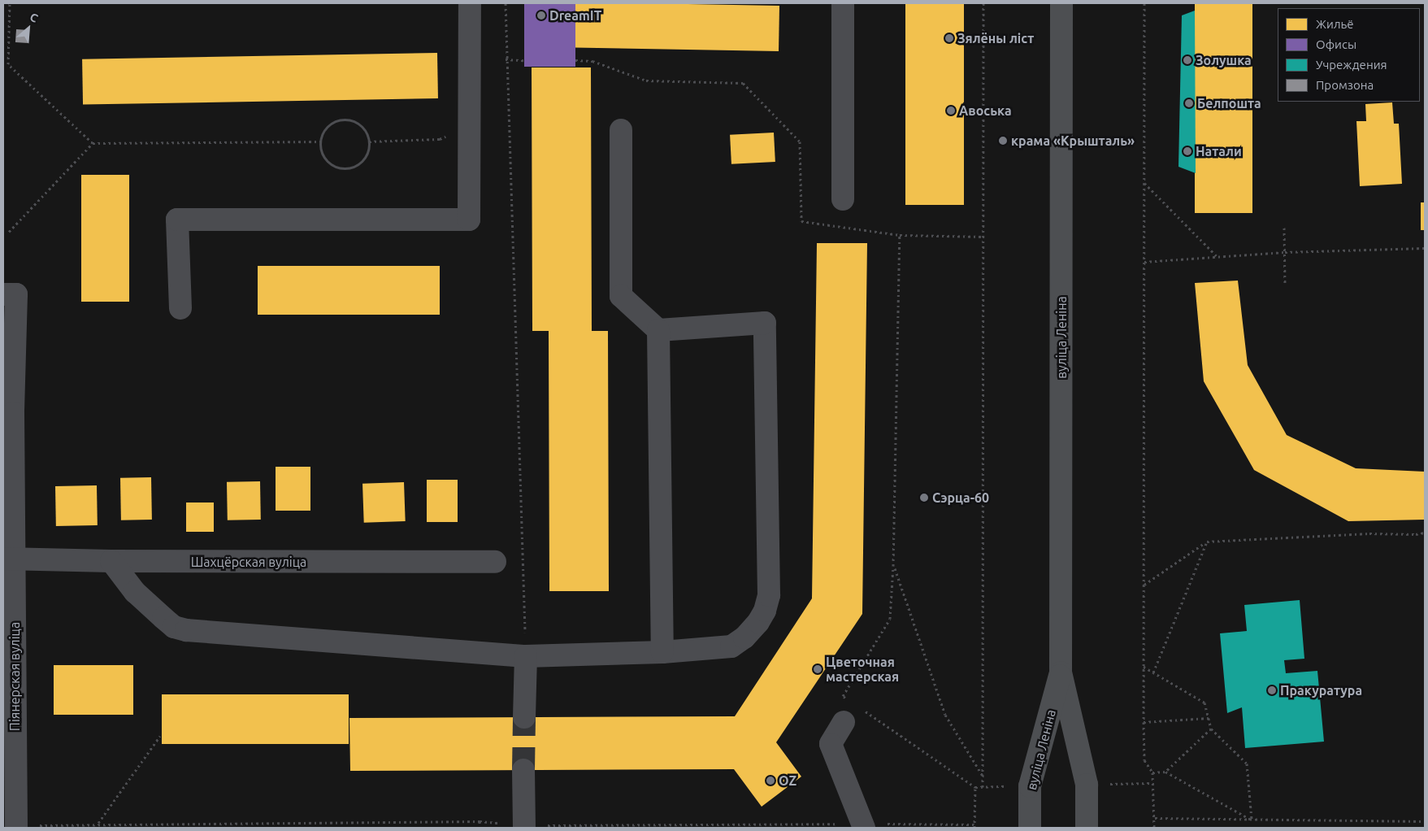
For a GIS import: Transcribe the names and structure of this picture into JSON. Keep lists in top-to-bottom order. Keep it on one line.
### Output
{"streets":{"main road":["вуліца Леніна"],"street":["Шахцёрская вуліца","Піянерская вуліца"]},"crossings":[["Шахцёрская вуліца","Піянерская вуліца"]],"places":["DreamIT","Зялёны ліст","Золушка","Белпошта","Авоська","крама «Крышталь»","Натали","Сэрца-60","Цветочная мастерская","Пракуратура","OZ"],"legend":["Жильё","Офисы","Учреждения","Промзона"],"north":"top right"}
